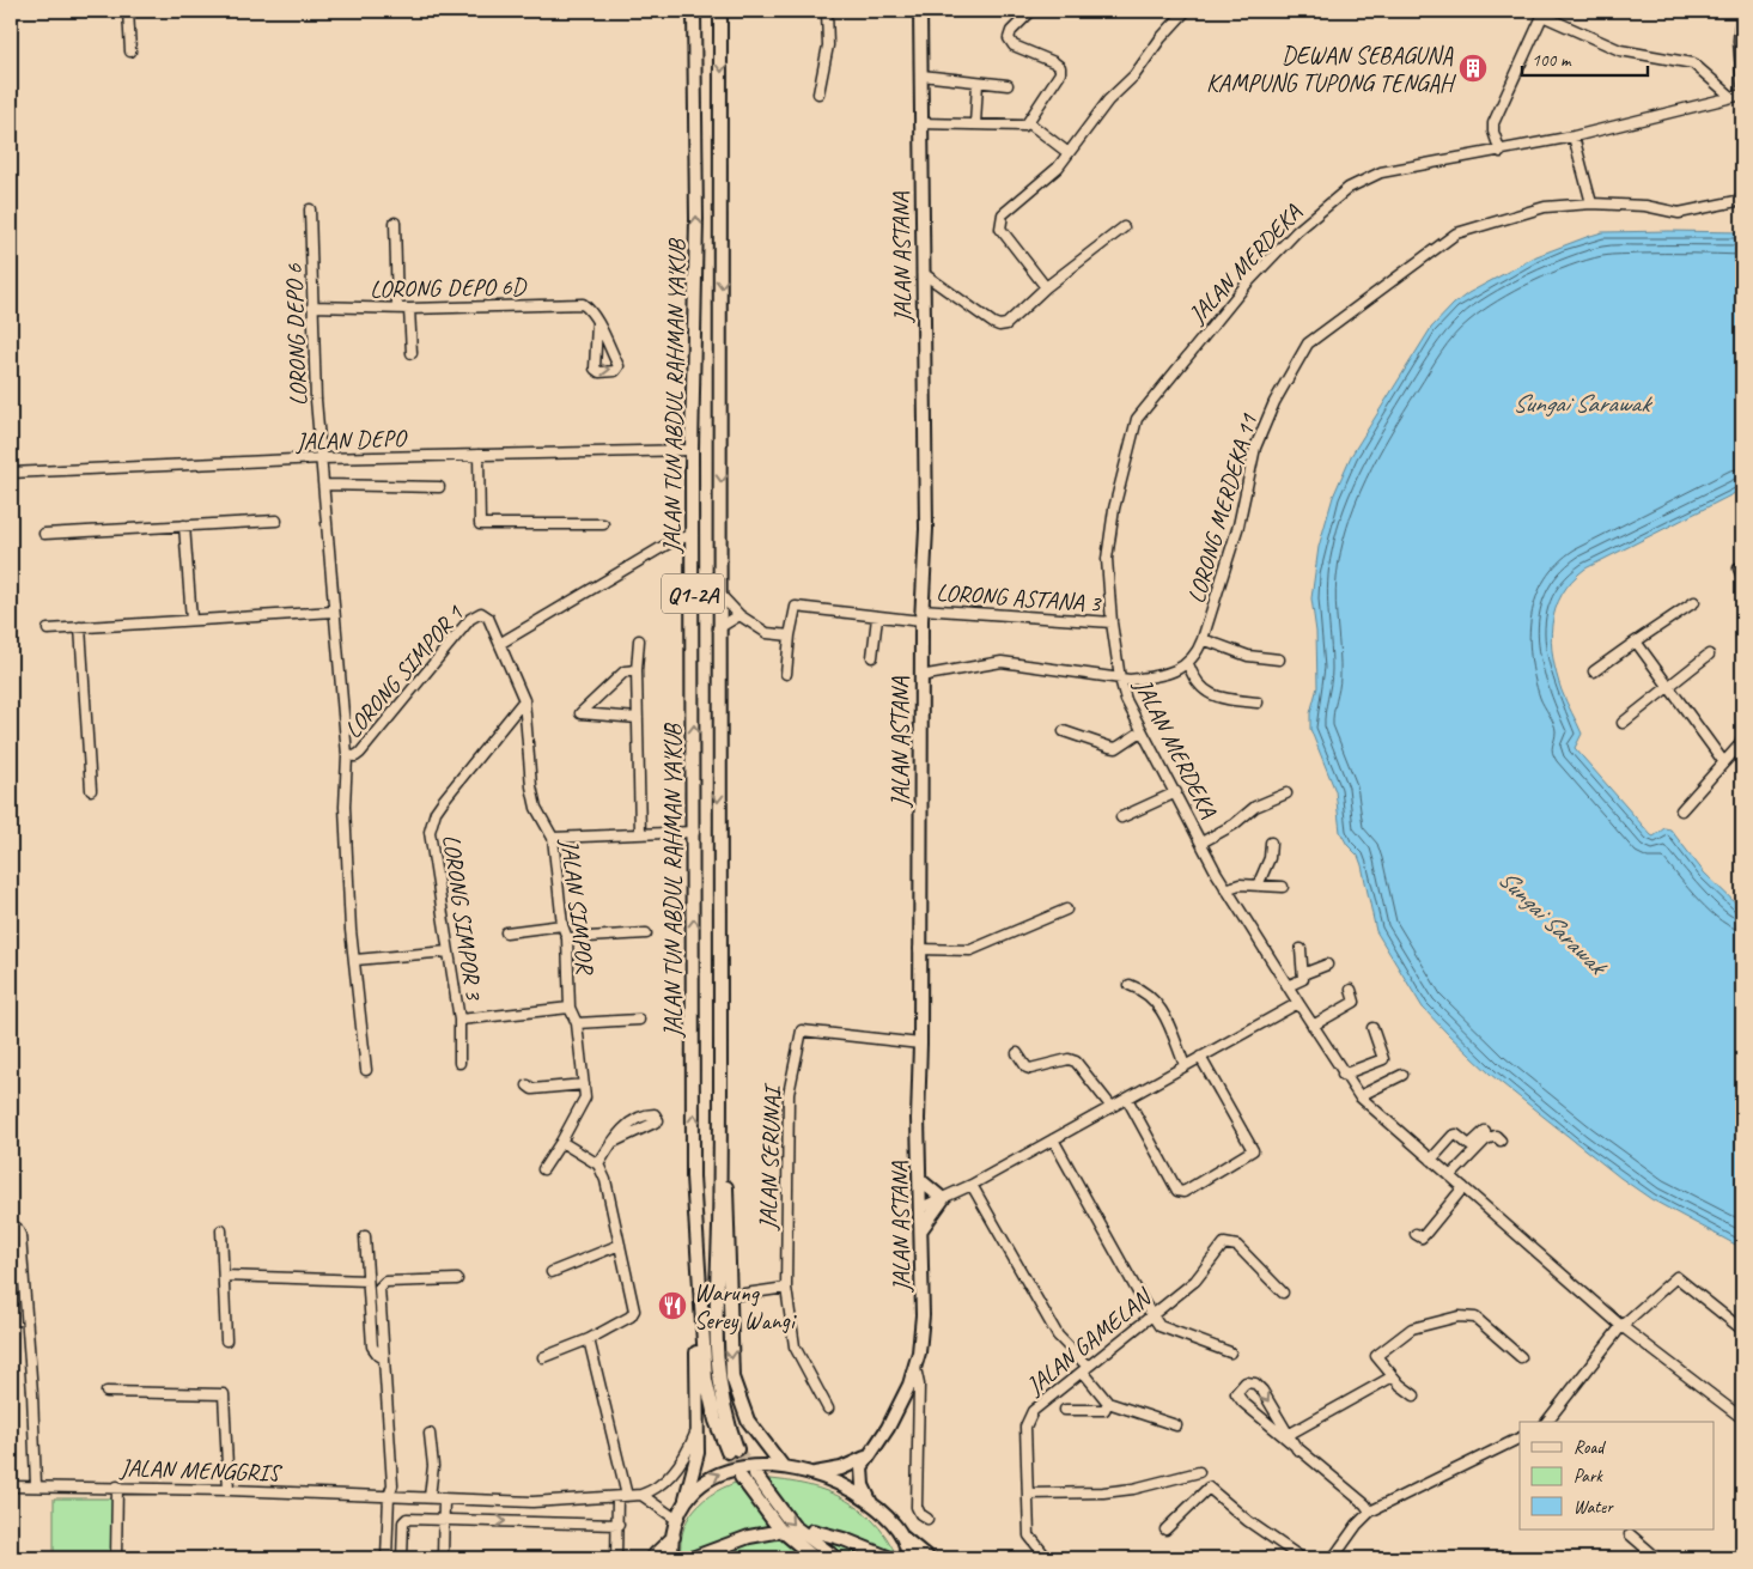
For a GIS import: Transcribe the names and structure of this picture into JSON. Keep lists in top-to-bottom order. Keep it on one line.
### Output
{"streets":{"main road":["JALAN ASTANA","JALAN TUN ABDUL RAHMAN YA'KUB","Q1-2A"],"street":["JALAN MERDEKA","LORONG DEPO 6D","LORONG DEPO 6","JALAN DEPO","LORONG MERDEKA 11","LORONG ASTANA 3","LORONG SIMPOR 1","JALAN SIMPOR","LORONG SIMPOR 3","JALAN SERUNAI","JALAN GAMELAN","JALAN MENGGRIS"]},"crossings":[["JALAN ASTANA","LORONG ASTANA 3"],["JALAN ASTANA","JALAN SERUNAI"],["JALAN MERDEKA","LORONG ASTANA 3"],["LORONG DEPO 6D","LORONG DEPO 6"],["LORONG DEPO 6","JALAN DEPO"],["LORONG DEPO 6","LORONG SIMPOR 1"],["JALAN TUN ABDUL RAHMAN YA'KUB","JALAN DEPO"],["JALAN TUN ABDUL RAHMAN YA'KUB","Q1-2A"],["Q1-2A","JALAN MENGGRIS"],["LORONG SIMPOR 1","JALAN SIMPOR"],["JALAN SIMPOR","LORONG SIMPOR 3"]],"water":["Sungai Sarawak"],"places":{"building":["DEWAN SEBAGUNA KAMPUNG TUPONG TENGAH"],"restaurant":["Warung Serey Wangi"]},"legend":["Road","Park","Water"],"scale_bar":"100 m"}
